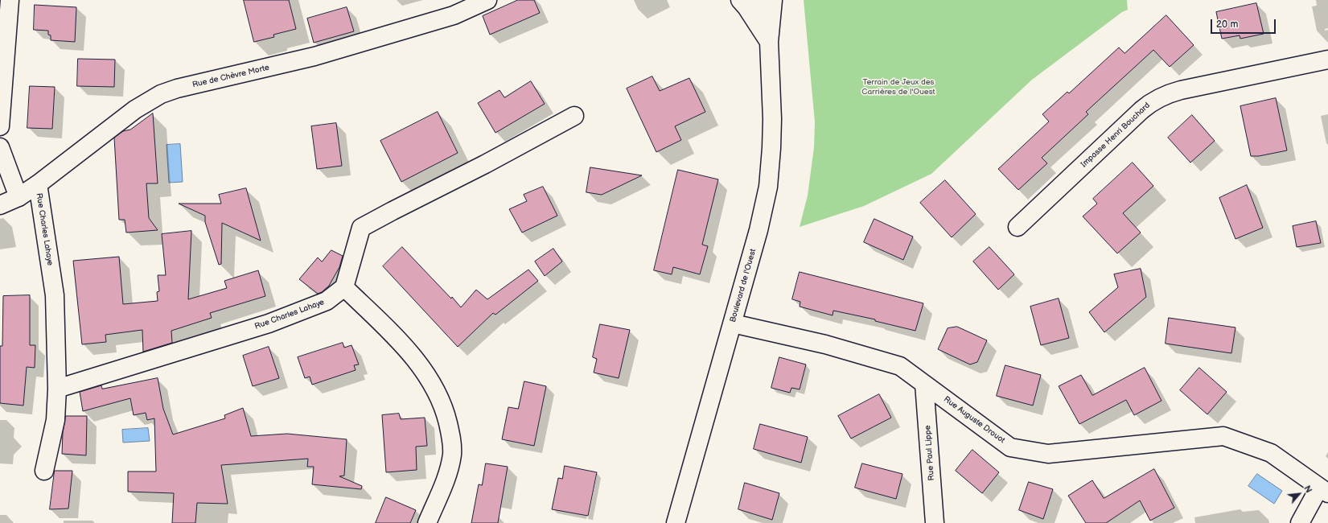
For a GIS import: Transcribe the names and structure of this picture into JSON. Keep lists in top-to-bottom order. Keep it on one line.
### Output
{"streets":{"street":["Rue de Chèvre Morte","Impasse Henri Bouchard","Rue Charles Lahaye","Boulevard de l'Ouest","Rue Auguste Drouot","Rue Paul Lippe"]},"crossings":[["Rue de Chèvre Morte","Rue Charles Lahaye"],["Boulevard de l'Ouest","Rue Auguste Drouot"],["Rue Auguste Drouot","Rue Paul Lippe"]],"parks":["Terrain de Jeux des Carrières de l'Ouest"],"scale_bar":"20 m","north":"top right"}
